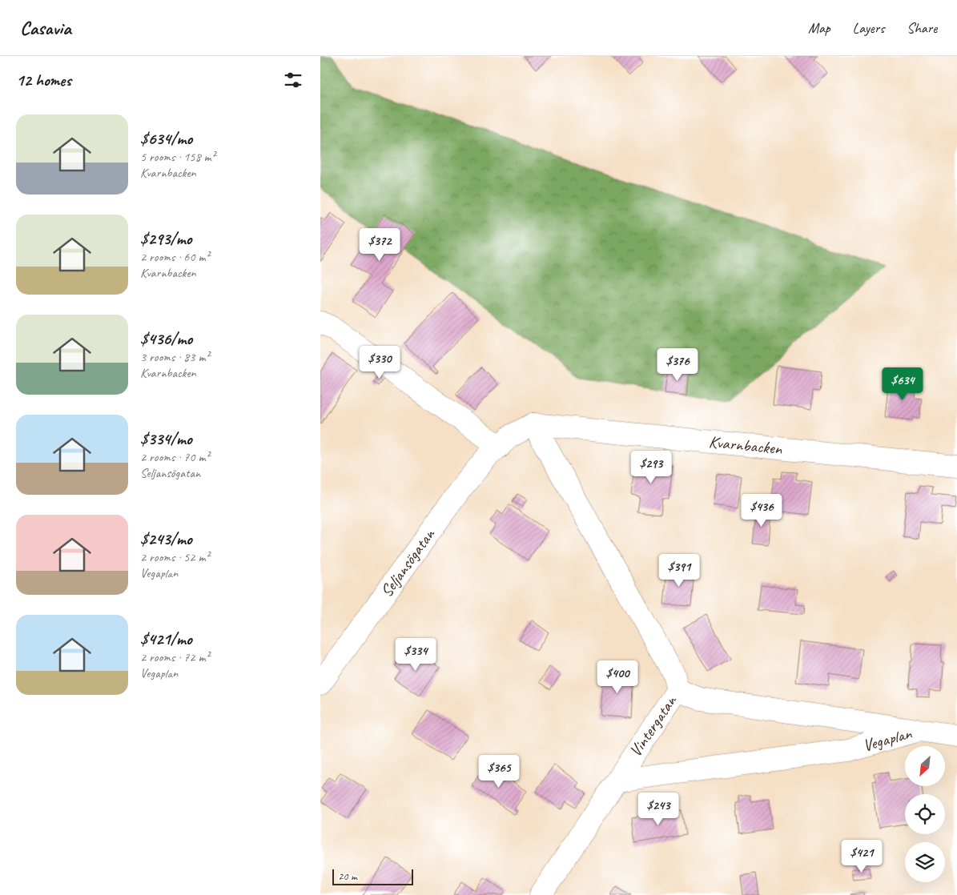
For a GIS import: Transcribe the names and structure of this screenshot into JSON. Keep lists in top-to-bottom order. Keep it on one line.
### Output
{"streets":{"street":["Kvarnbacken","Seljansögatan","Vintergatan","Vegaplan"]},"crossings":[["Kvarnbacken","Seljansögatan"],["Kvarnbacken","Vintergatan"],["Seljansögatan","Vintergatan"],["Vintergatan","Vegaplan"]],"scale_bar":"20 m","north":"bottom left","page":{"header":"Casavia","nav":["Map","Layers","Share"],"heading":"12 homes","list":[{"name":"$634/mo","note":"5 rooms · 158 m² · Kvarnbacken"},{"name":"$293/mo","note":"2 rooms · 60 m² · Kvarnbacken"},{"name":"$436/mo","note":"3 rooms · 83 m² · Kvarnbacken"},{"name":"$334/mo","note":"2 rooms · 70 m² · Seljansögatan"},{"name":"$243/mo","note":"2 rooms · 52 m² · Vegaplan"},{"name":"$421/mo","note":"2 rooms · 72 m² · Vegaplan"}],"price":["$372","$330","$376","$634","$293","$436","$391","$334","$400","$365","$243","$421"],"scale":"20 m"}}
